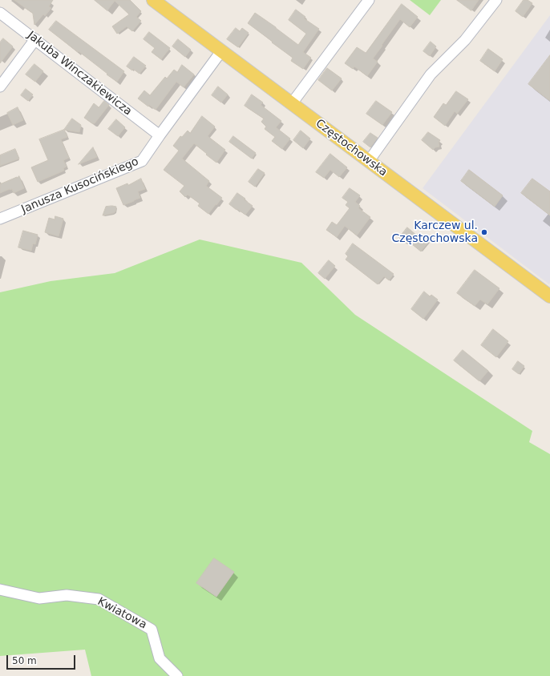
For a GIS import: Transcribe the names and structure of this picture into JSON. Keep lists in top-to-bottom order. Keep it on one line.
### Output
{"streets":{"main road":["Częstochowska"],"street":["Jakuba Winczakiewicza","Janusza Kusocińskiego","Kwiatowa"]},"crossings":[["Jakuba Winczakiewicza","Janusza Kusocińskiego"],["Częstochowska","Janusza Kusocińskiego"]],"places":["Karczew ul. Częstochowska"],"scale_bar":"50 m"}
